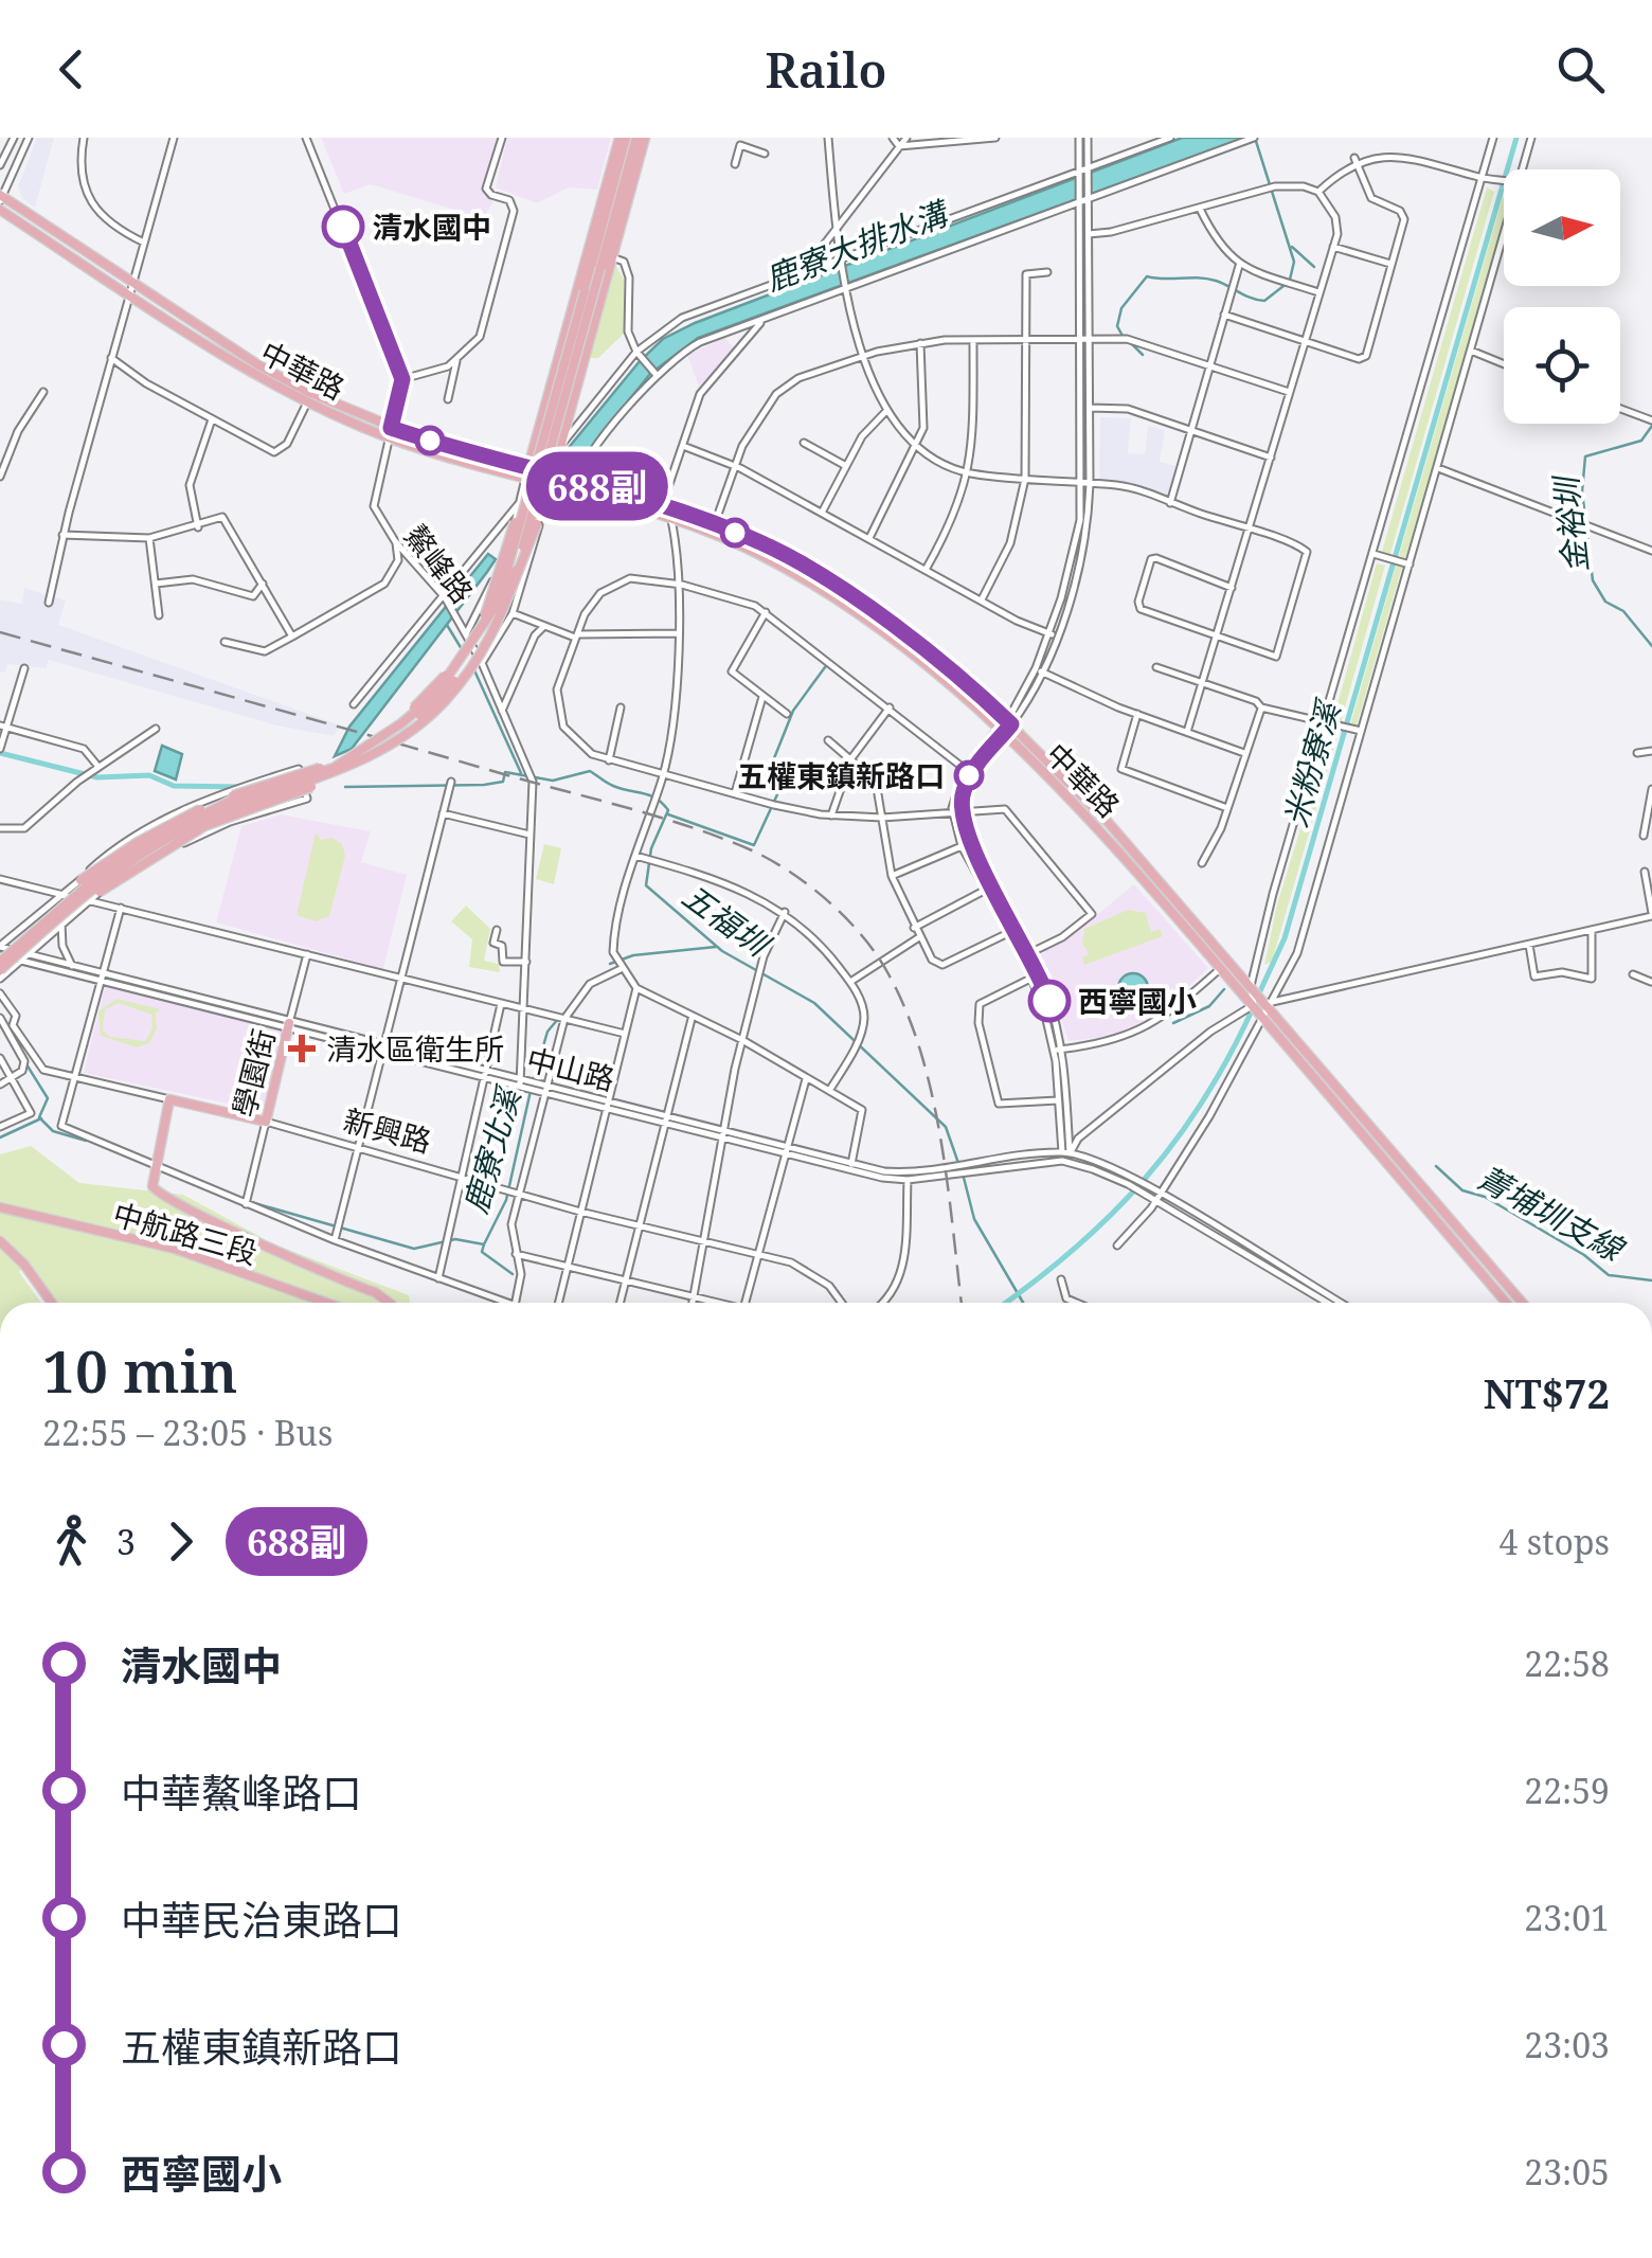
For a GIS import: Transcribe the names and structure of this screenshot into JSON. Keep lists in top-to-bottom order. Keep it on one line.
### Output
{"streets":{"main road":["中華路","學園街","新興路","中航路三段"],"street":["鰲峰路","中山路"]},"crossings":[["中華路","鰲峰路"],["鰲峰路","中山路"],["中山路","學園街"],["學園街","新興路"],["新興路","中航路三段"]],"water":["鹿寮大排水溝","金裕圳","米粉寮溪","五福圳","鹿寮北溪","菁埔圳支線"],"places":{"other":["清水國中","五權東鎮新路口","西寧國小"],"health":["清水區衛生所"]},"lines":["bus line 688副"],"north":"right","page":{"header":"Railo","on_map":"688副","heading":["10 min","22:55 – 23:05 · Bus","NT$72"],"legs":["3","688副","4 stops"],"list":[{"name":"清水國中","value":"22:58"},{"name":"中華鰲峰路口","value":"22:59"},{"name":"中華民治東路口","value":"23:01"},{"name":"五權東鎮新路口","value":"23:03"},{"name":"西寧國小","value":"23:05"}]}}
